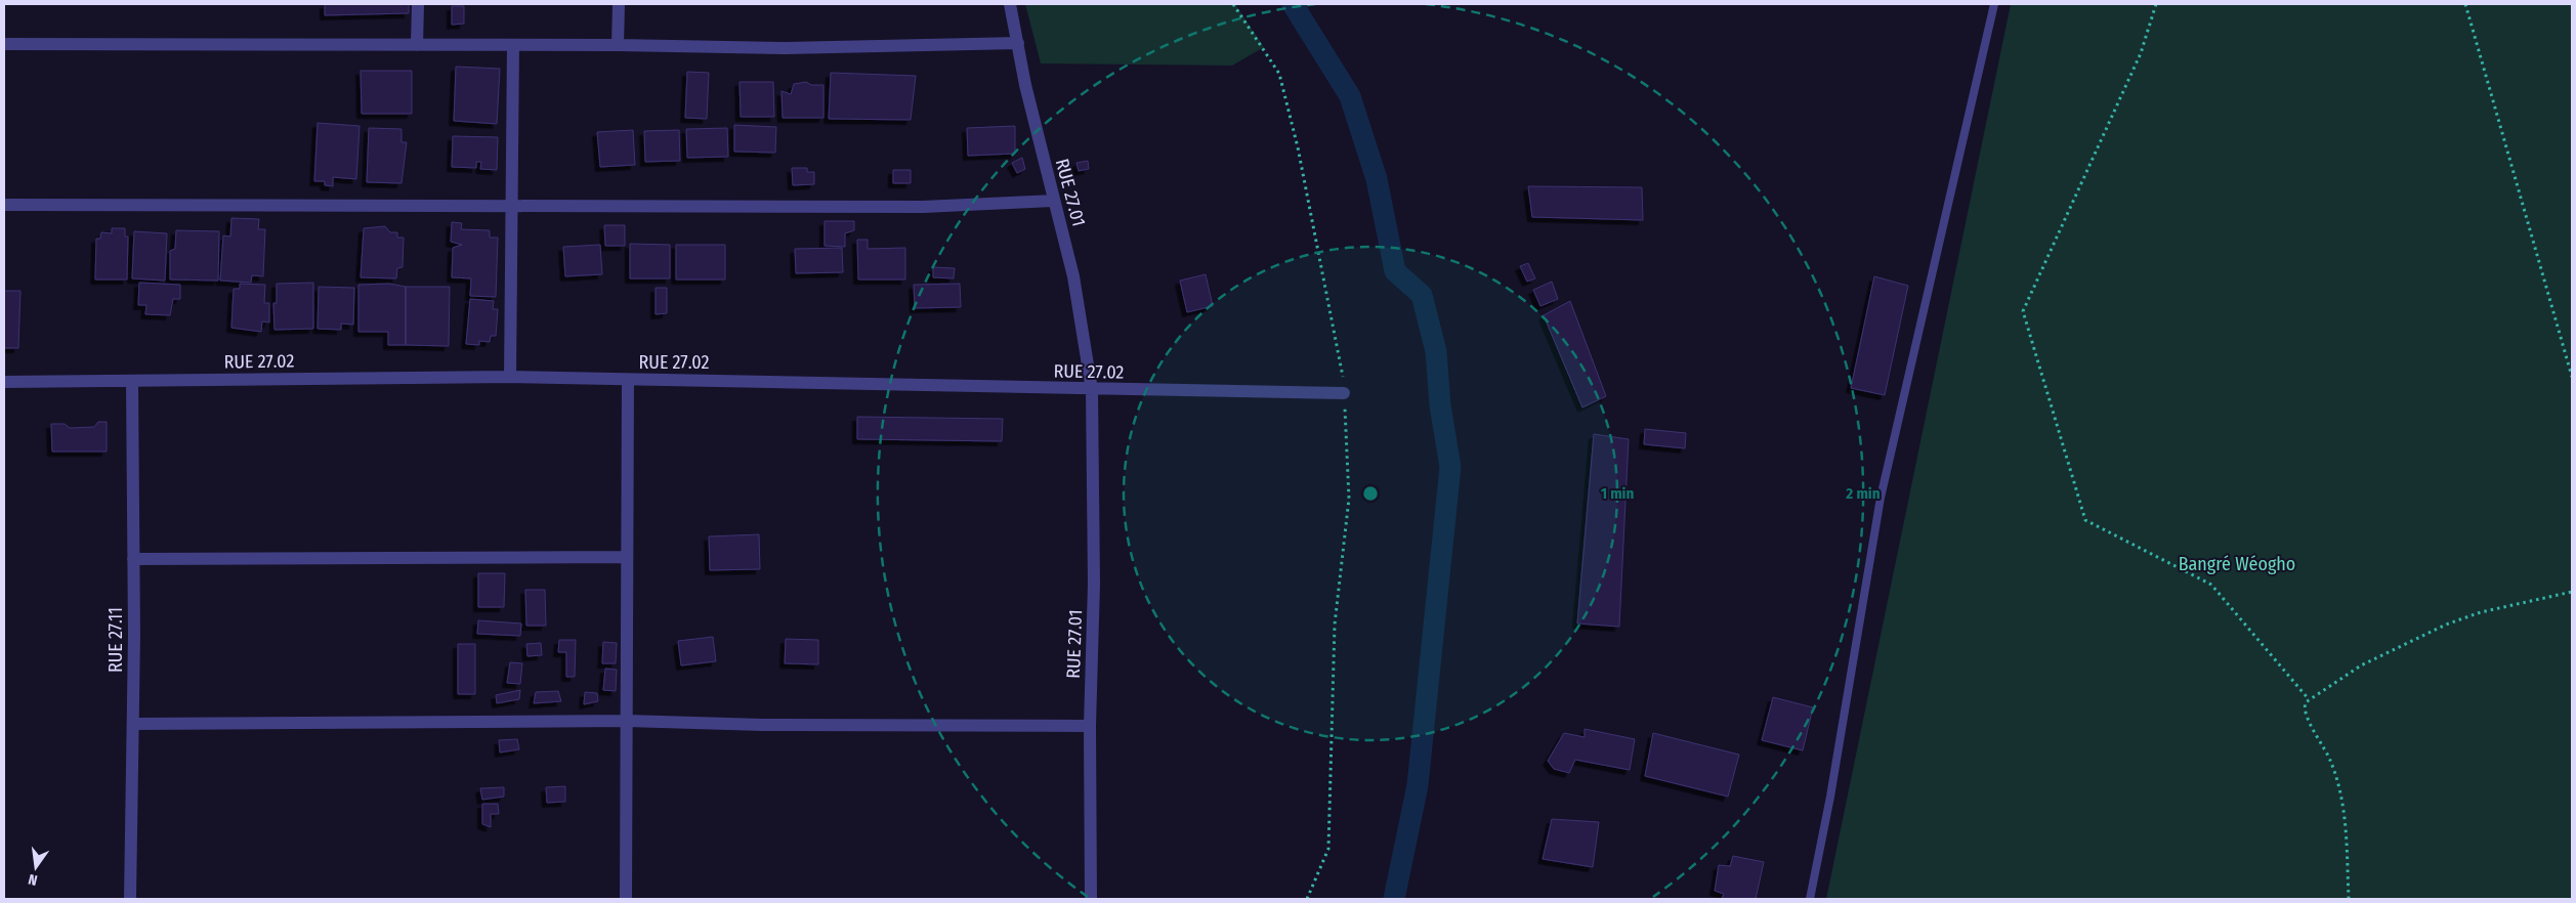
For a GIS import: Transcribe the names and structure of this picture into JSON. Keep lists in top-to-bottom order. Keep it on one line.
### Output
{"streets":{"street":["RUE 27.01","RUE 27.02","RUE 27.11"]},"crossings":[["RUE 27.01","RUE 27.02"],["RUE 27.02","RUE 27.11"]],"parks":["Bangré Wéogho"],"north":"bottom","rings":["1 min","2 min"]}
